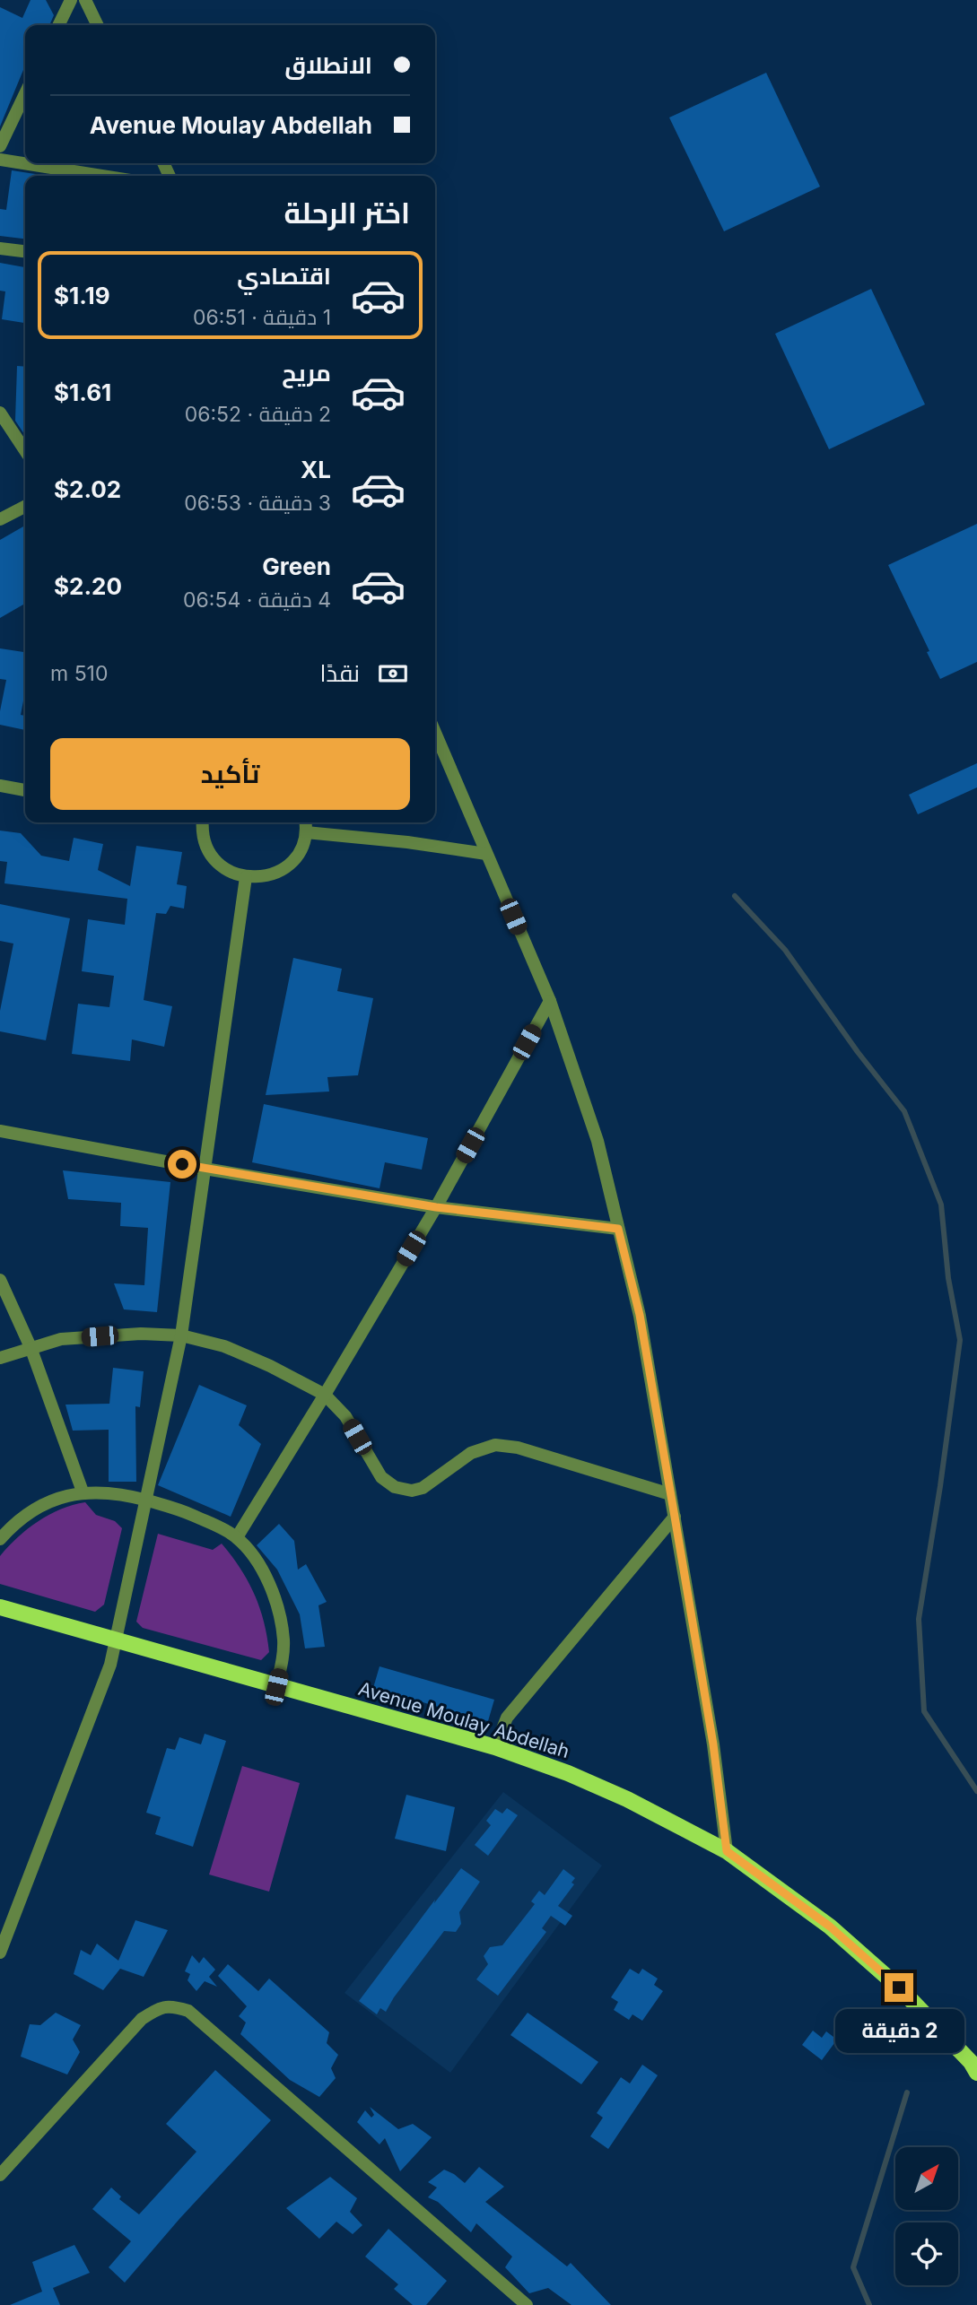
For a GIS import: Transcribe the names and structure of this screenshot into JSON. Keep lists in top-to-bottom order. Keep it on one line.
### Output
{"streets":{"main road":["Avenue Moulay Abdellah"]},"north":"top right","page":{"banner":["الانطلاق","Avenue Moulay Abdellah"],"heading":"اختر الرحلة","list":[{"name":"اقتصادي","note":"1 دقيقة · 06:51","value":"$1.19"},{"name":"مريح","note":"2 دقيقة · 06:52","value":"$1.61"},{"name":"XL","note":"3 دقيقة · 06:53","value":"$2.02"},{"name":"Green","note":"4 دقيقة · 06:54","value":"$2.20"}],"pay":["نقدًا","510 m"],"buttons":"تأكيد","bubble":"2 دقيقة"}}
